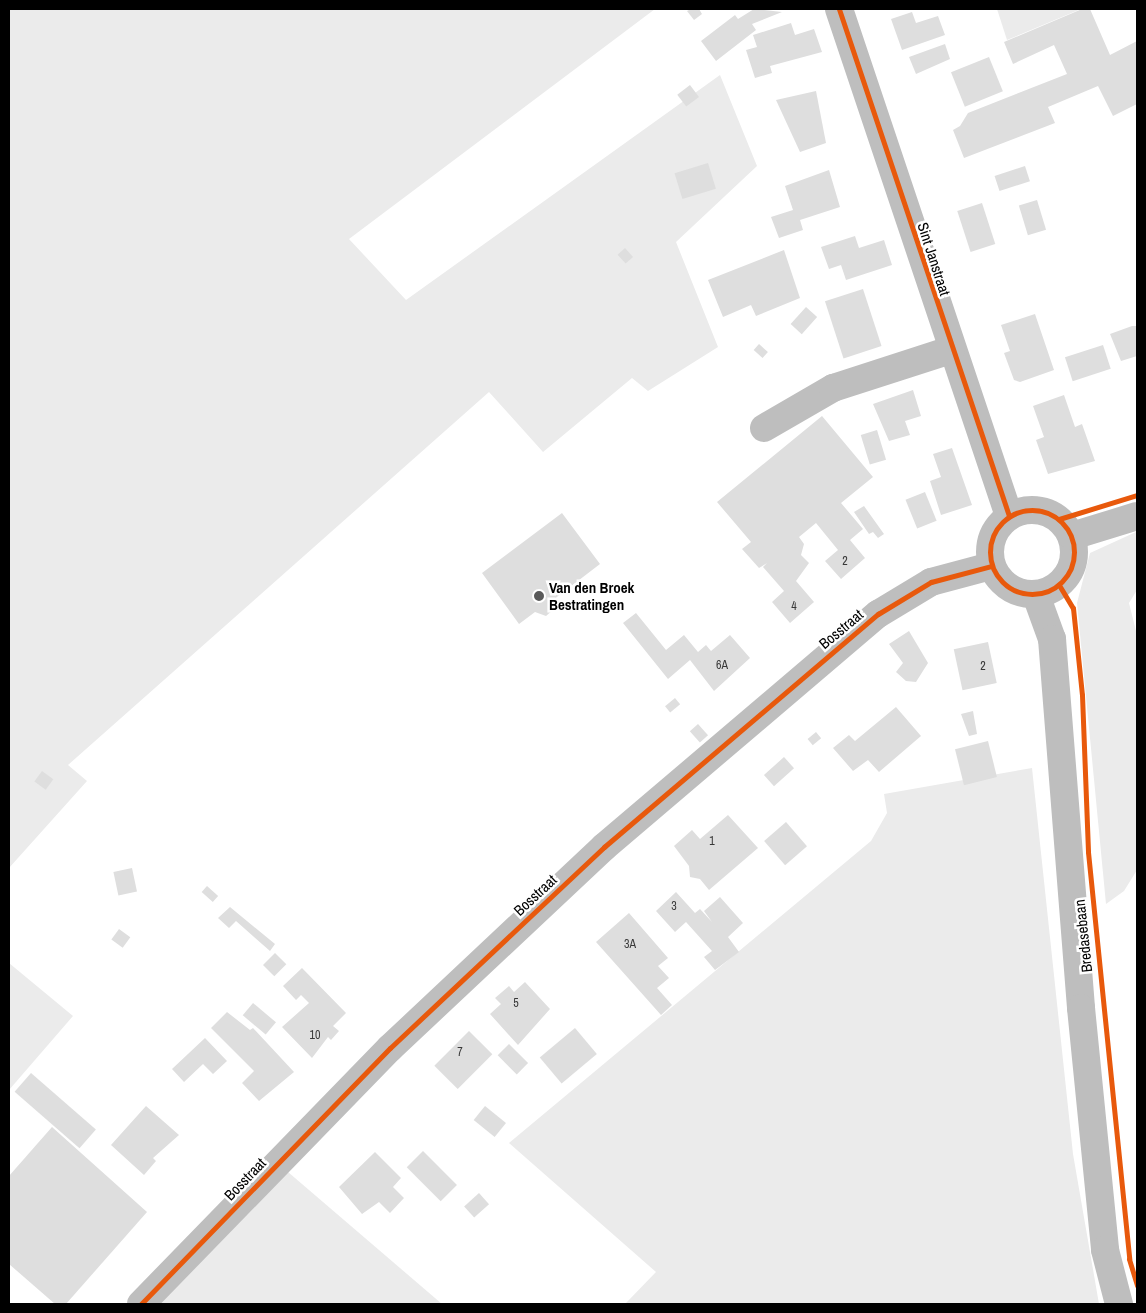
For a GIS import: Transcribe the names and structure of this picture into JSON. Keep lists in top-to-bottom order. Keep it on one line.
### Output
{"streets":{"street":["Sint Janstraat","Bosstraat","Bredasebaan"]},"crossings":[["Sint Janstraat","Bosstraat"],["Sint Janstraat","Bredasebaan"],["Bosstraat","Bredasebaan"]],"places":["Van den Broek Bestratingen"],"house_numbers":["2","4","6A","2","1","3","3A","5","10","7"]}
